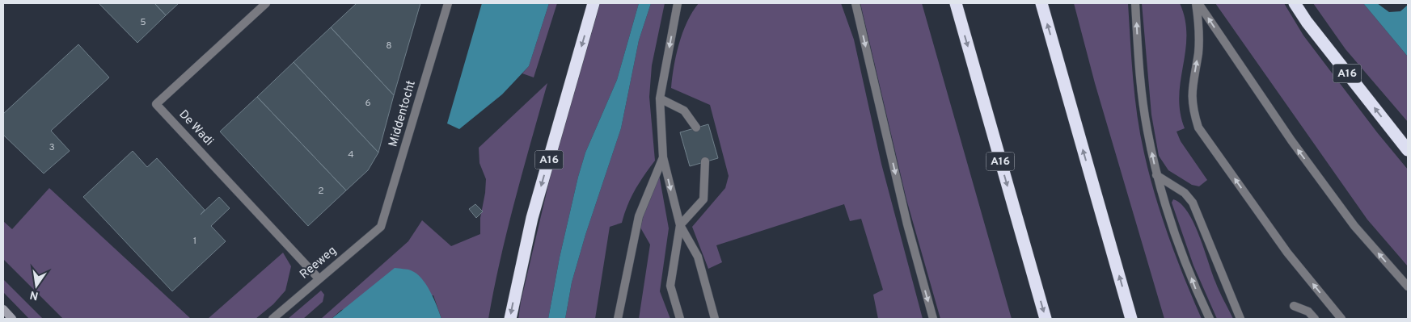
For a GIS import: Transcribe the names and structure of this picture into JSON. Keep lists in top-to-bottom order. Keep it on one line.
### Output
{"streets":{"highway":["A16"],"street":["Middentocht","De Wadi","Reeweg"]},"crossings":[["Middentocht","Reeweg"],["De Wadi","Reeweg"]],"house_numbers":["5","8","6","3","4","2","1"],"north":"bottom"}
